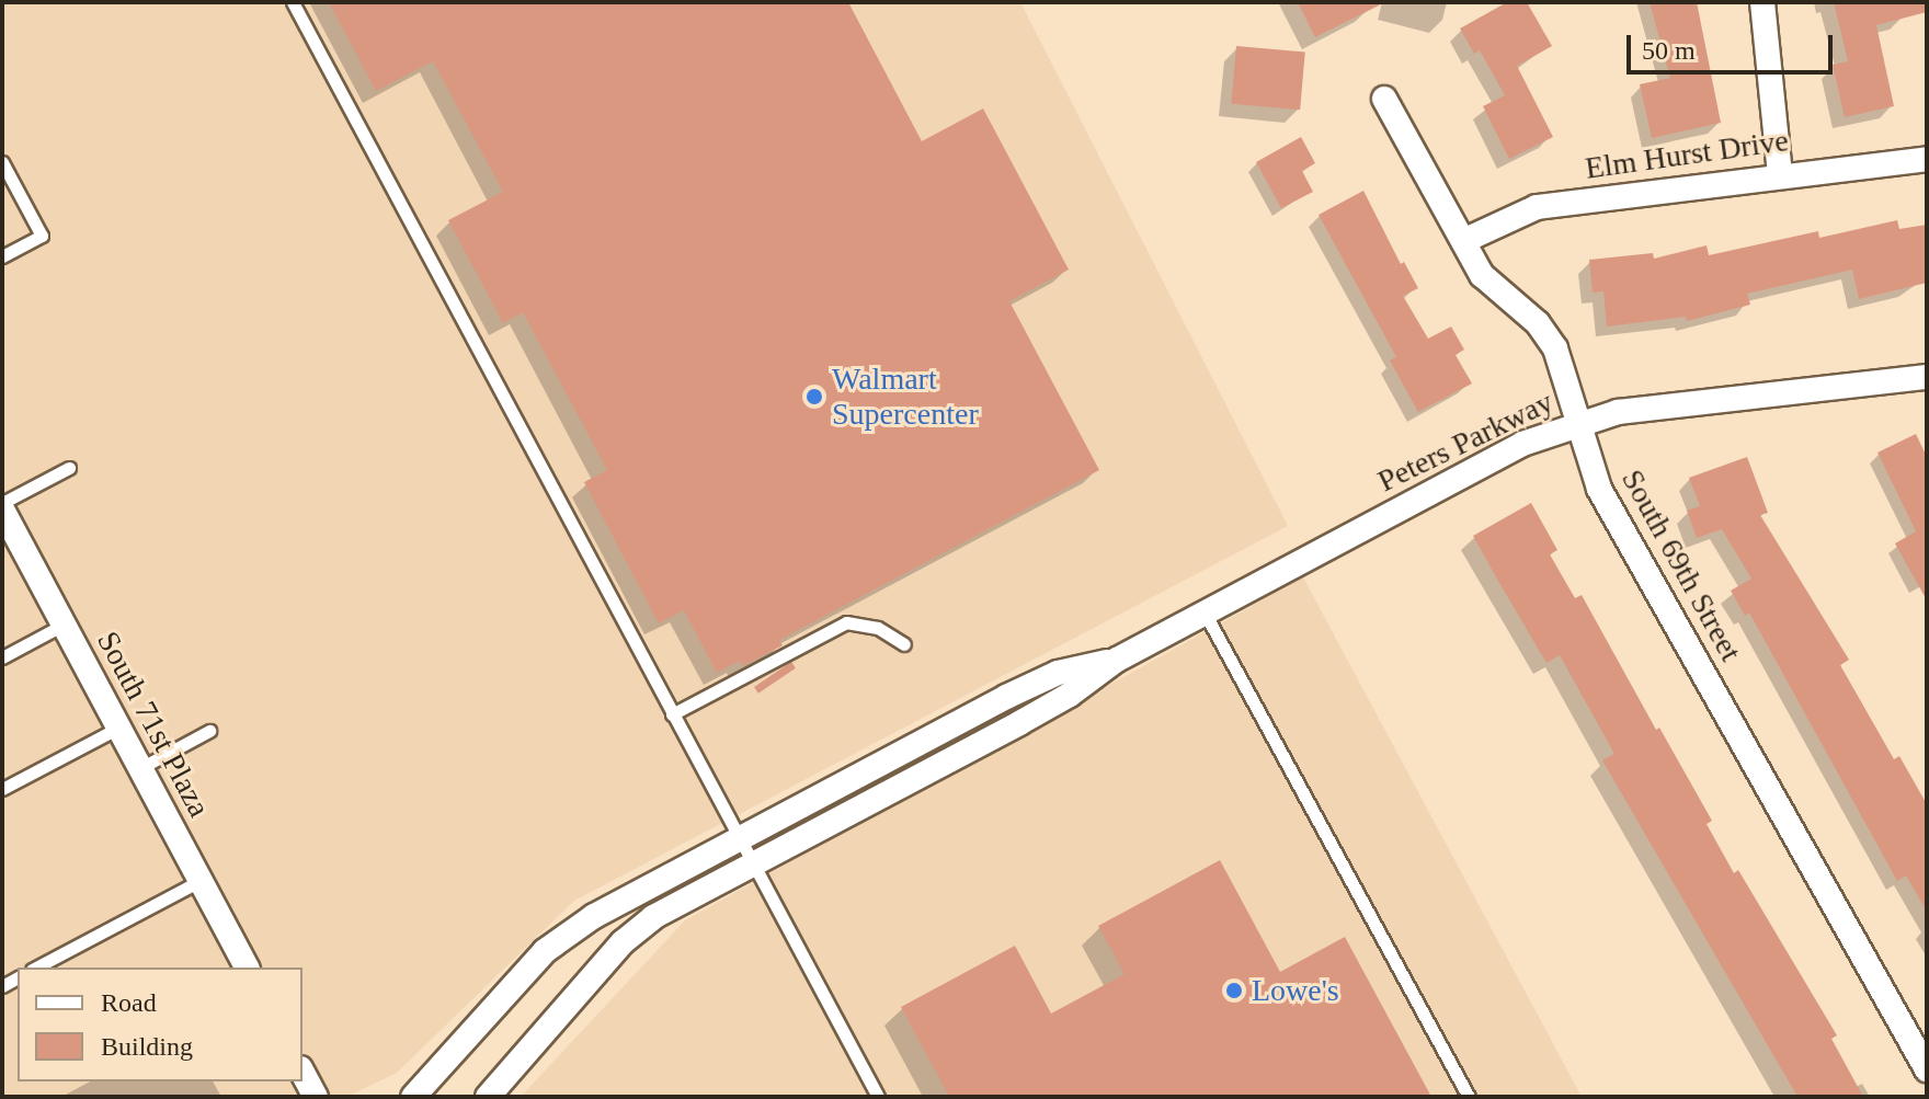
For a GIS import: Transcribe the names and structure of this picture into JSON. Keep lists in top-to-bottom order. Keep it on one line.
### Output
{"streets":{"street":["Elm Hurst Drive","Peters Parkway","South 69th Street","South 71st Plaza"]},"crossings":[["Elm Hurst Drive","South 69th Street"],["Peters Parkway","South 69th Street"]],"places":["Walmart Supercenter","Lowe's"],"legend":["Road","Building"],"scale_bar":"50 m"}
